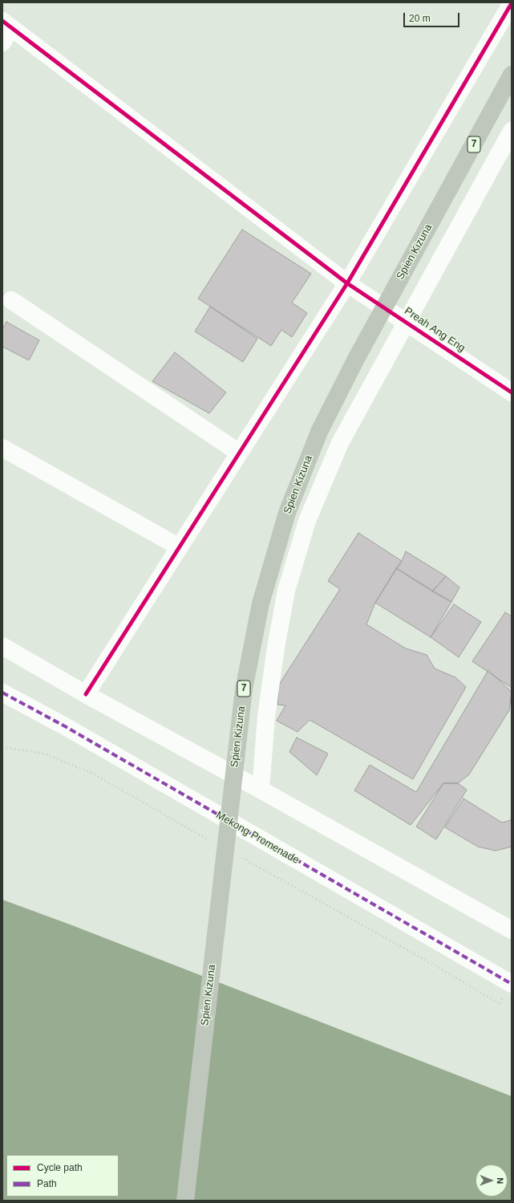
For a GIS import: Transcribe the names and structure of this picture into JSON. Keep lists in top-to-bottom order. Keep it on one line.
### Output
{"streets":{"highway":["7","Spien Kizuna"],"street":["Preah Ang Eng","Mekong Promenade"]},"legend":["Cycle path","Path"],"scale_bar":"20 m","north":"right"}
